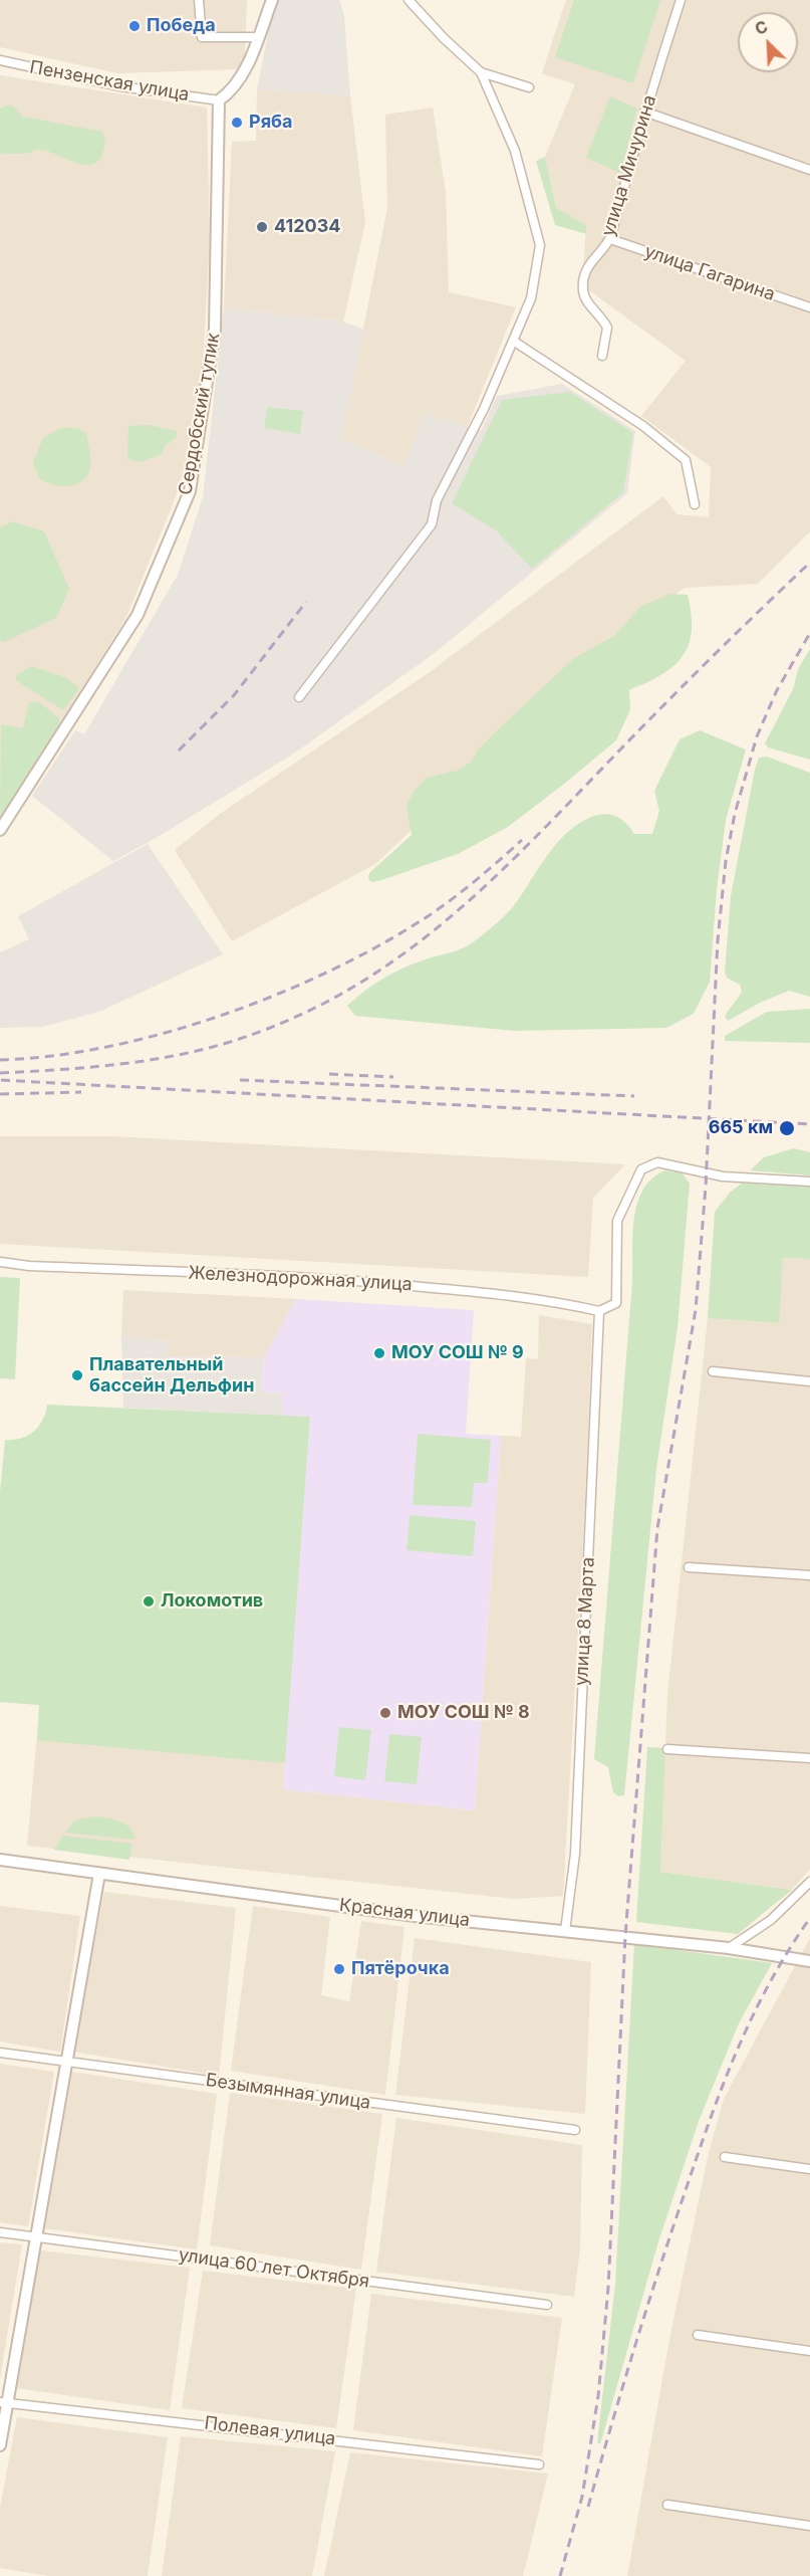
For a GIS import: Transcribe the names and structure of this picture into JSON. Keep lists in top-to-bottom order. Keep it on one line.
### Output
{"streets":{"street":["Пензенская улица","улица Мичурина","улица Гагарина","Сердобский тупик","Железнодорожная улица","улица 8 Марта","Красная улица","Безымянная улица","улица 60 лет Октября","Полевая улица"]},"crossings":[["Пензенская улица","Сердобский тупик"],["улица Мичурина","улица Гагарина"],["Железнодорожная улица","улица 8 Марта"],["улица 8 Марта","Красная улица"]],"places":["Победа","Ряба","412034","665 км","МОУ СОШ № 9","Плавательный бассейн Дельфин","Локомотив","МОУ СОШ № 8","Пятёрочка"],"north":"top left"}
